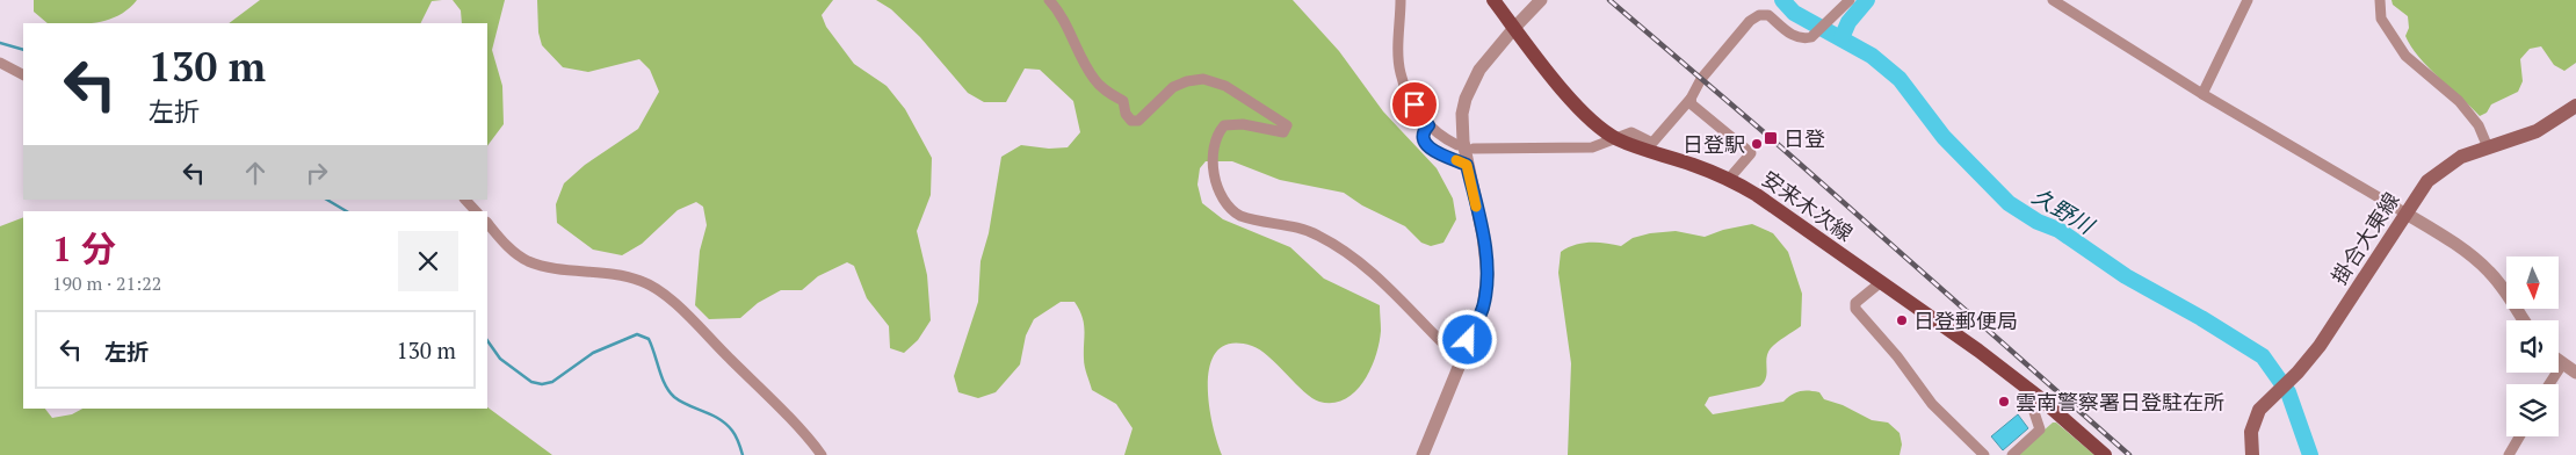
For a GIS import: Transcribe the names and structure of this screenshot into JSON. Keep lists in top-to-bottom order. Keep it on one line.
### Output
{"streets":{"main road":["安来木次線","掛合大東線"]},"water":["久野川"],"places":{"transit":["日登"],"other":["日登駅","日登郵便局","雲南警察署日登駐在所"]},"north":"bottom","page":{"turn":["130 m","左折"],"heading":["1 分","190 m · 21:22"],"list":[{"name":"左折","value":"130 m"}]}}
